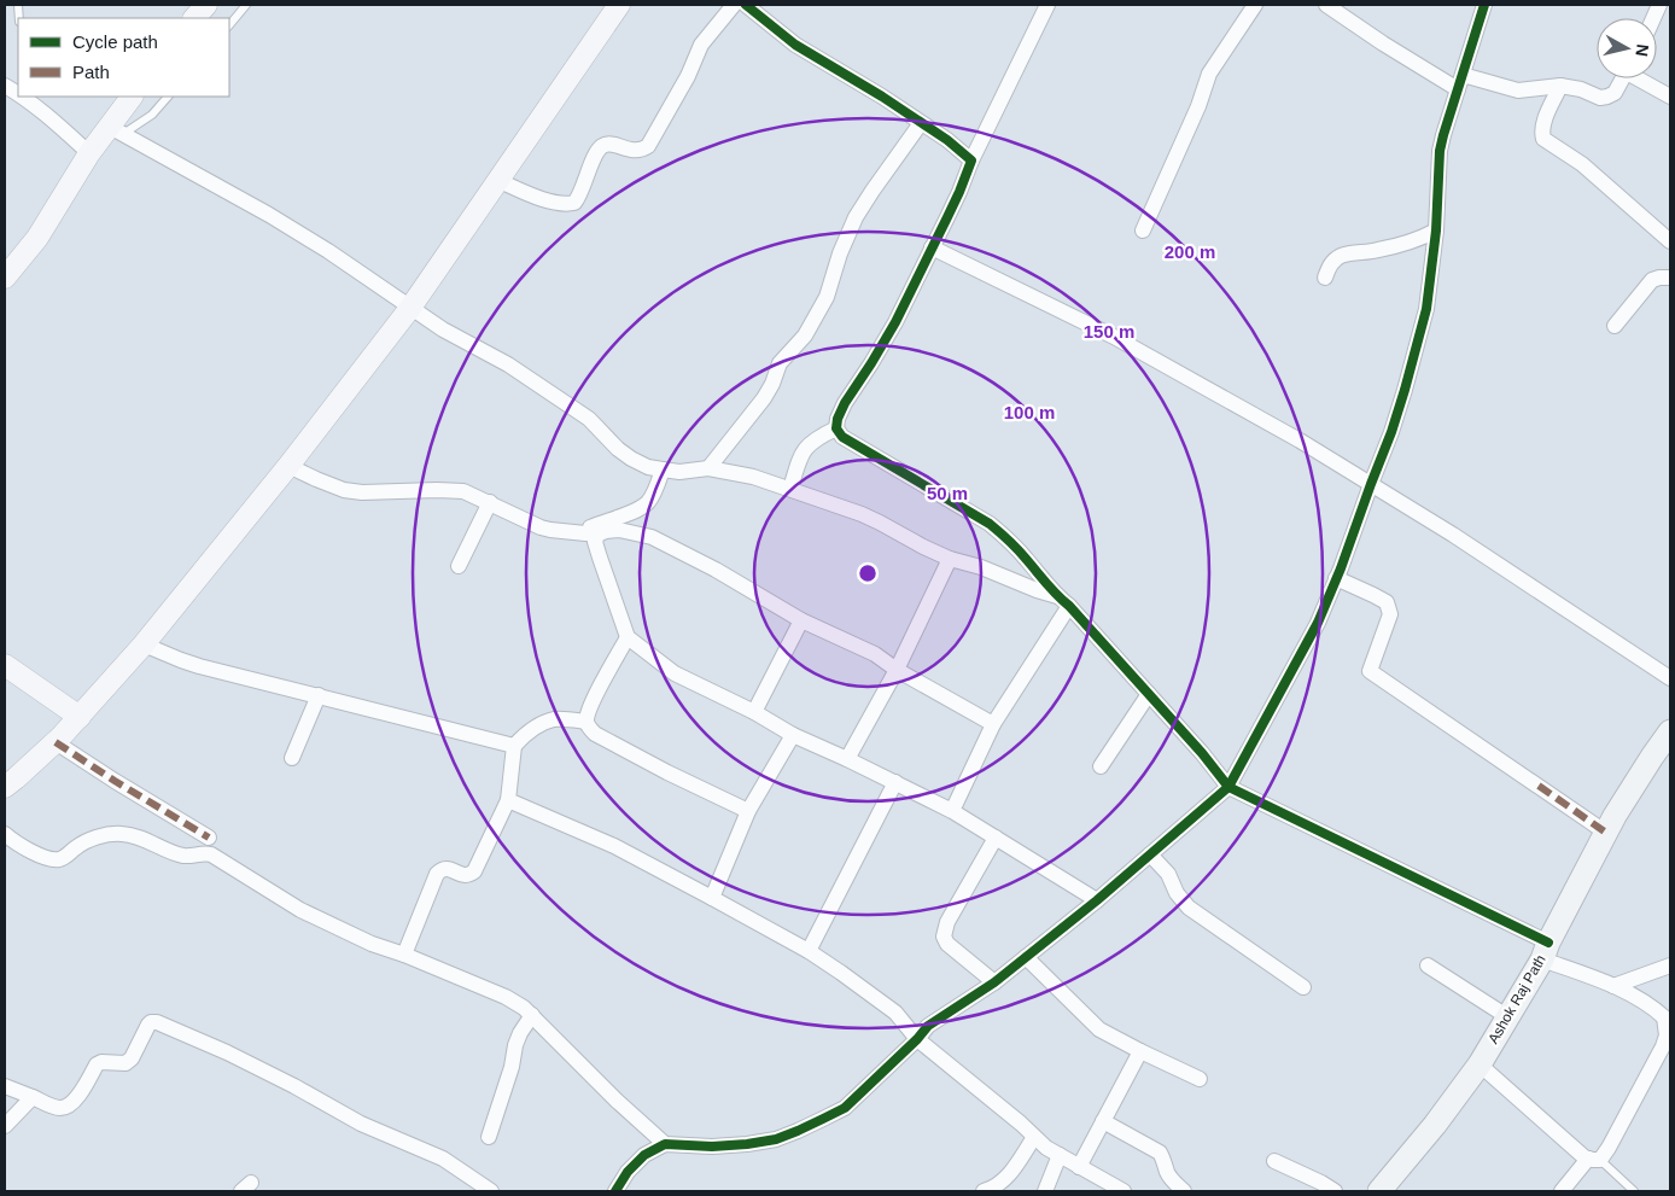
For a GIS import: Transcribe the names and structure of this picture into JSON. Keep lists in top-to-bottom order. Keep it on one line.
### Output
{"streets":{"main road":["Ashok Raj Path"]},"legend":["Cycle path","Path"],"north":"right","rings":["200 m","150 m","100 m","50 m"]}
